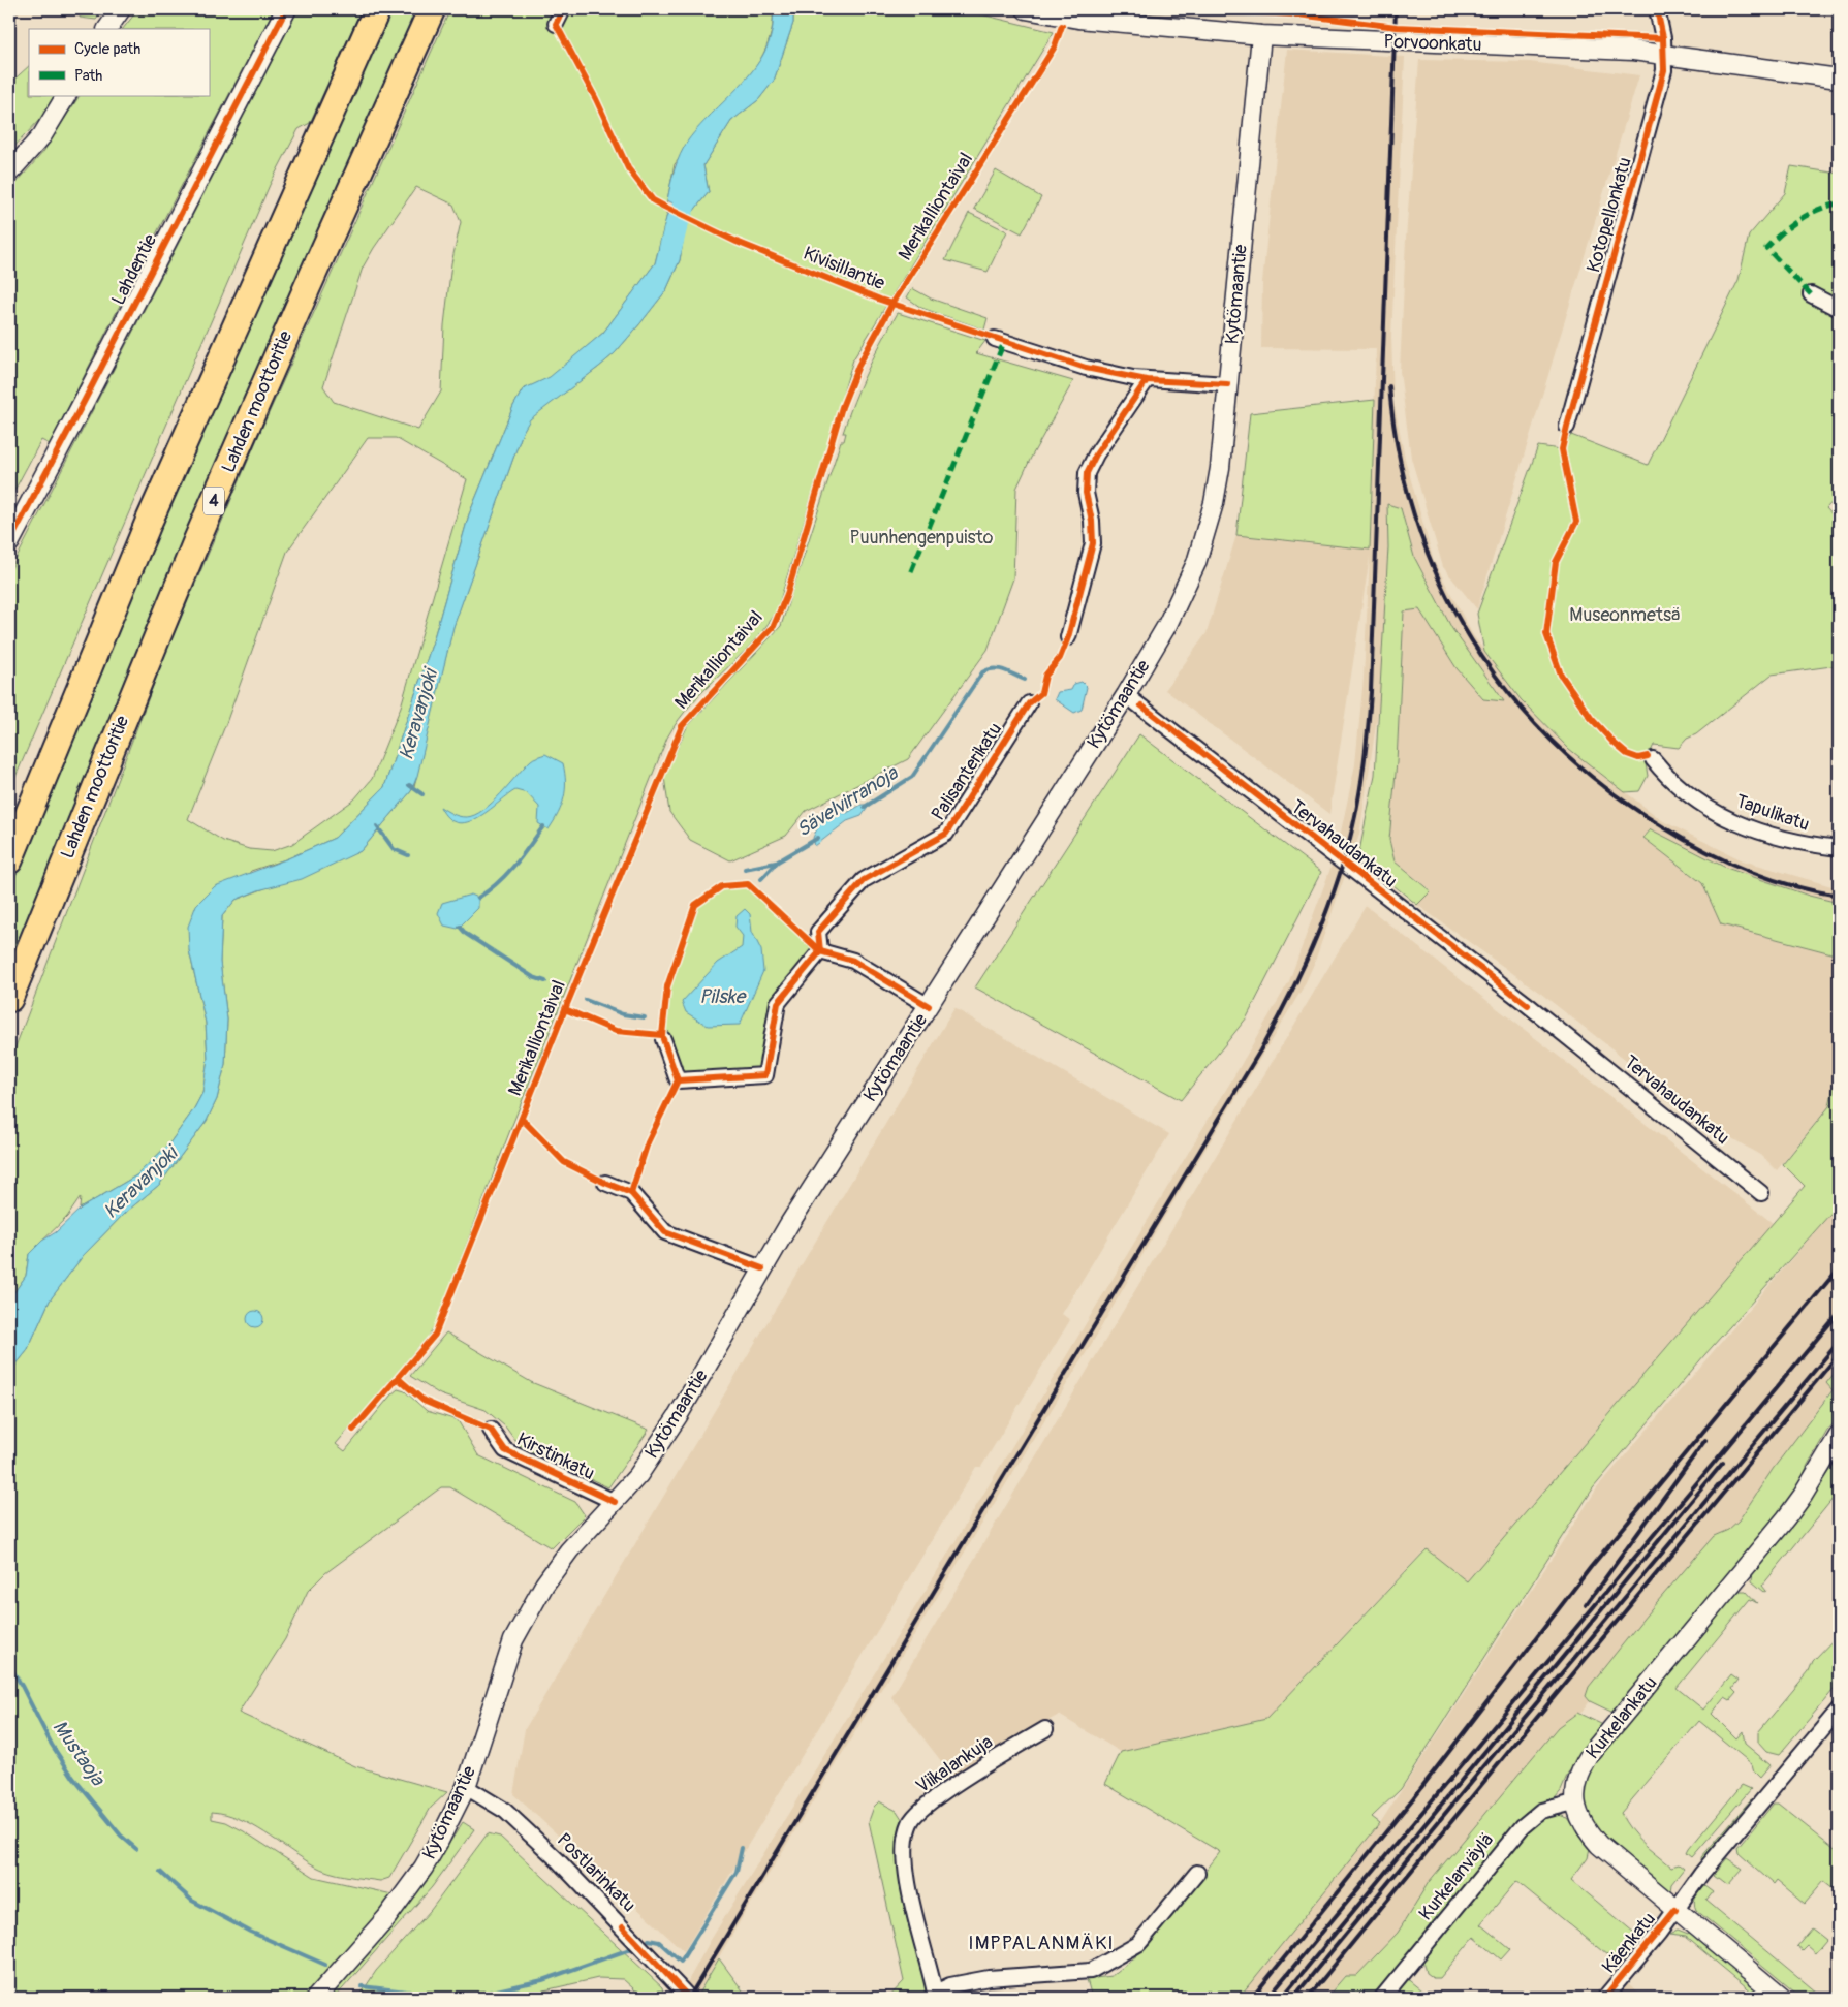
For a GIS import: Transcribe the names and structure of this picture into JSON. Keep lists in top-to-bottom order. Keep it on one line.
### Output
{"streets":{"highway":["Lahden moottoritie","4"],"main road":["Lahdentie"],"street":["Porvoonkatu","Kotopellonkatu","Kytömaantie","Palisanterikatu","Tapulikatu","Tervahaudankatu","Kirstinkatu","Kurkelankatu","Viikalankuja","Postlarinkatu","Kurkelanväylä","Käenkatu"],"cycle path":["Merikalliontaival","Kivisillantie"]},"crossings":[["Porvoonkatu","Kotopellonkatu"],["Porvoonkatu","Kytömaantie"],["Kytömaantie","Tervahaudankatu"],["Kytömaantie","Kirstinkatu"],["Kytömaantie","Postlarinkatu"],["Kurkelankatu","Kurkelanväylä"]],"districts":["IMPPALANMÄKI"],"water":["Keravanjoki","Sävelvirranoja","Pilske","Mustaoja"],"parks":["Puunhengenpuisto","Museonmetsä"],"legend":["Cycle path","Path"]}
